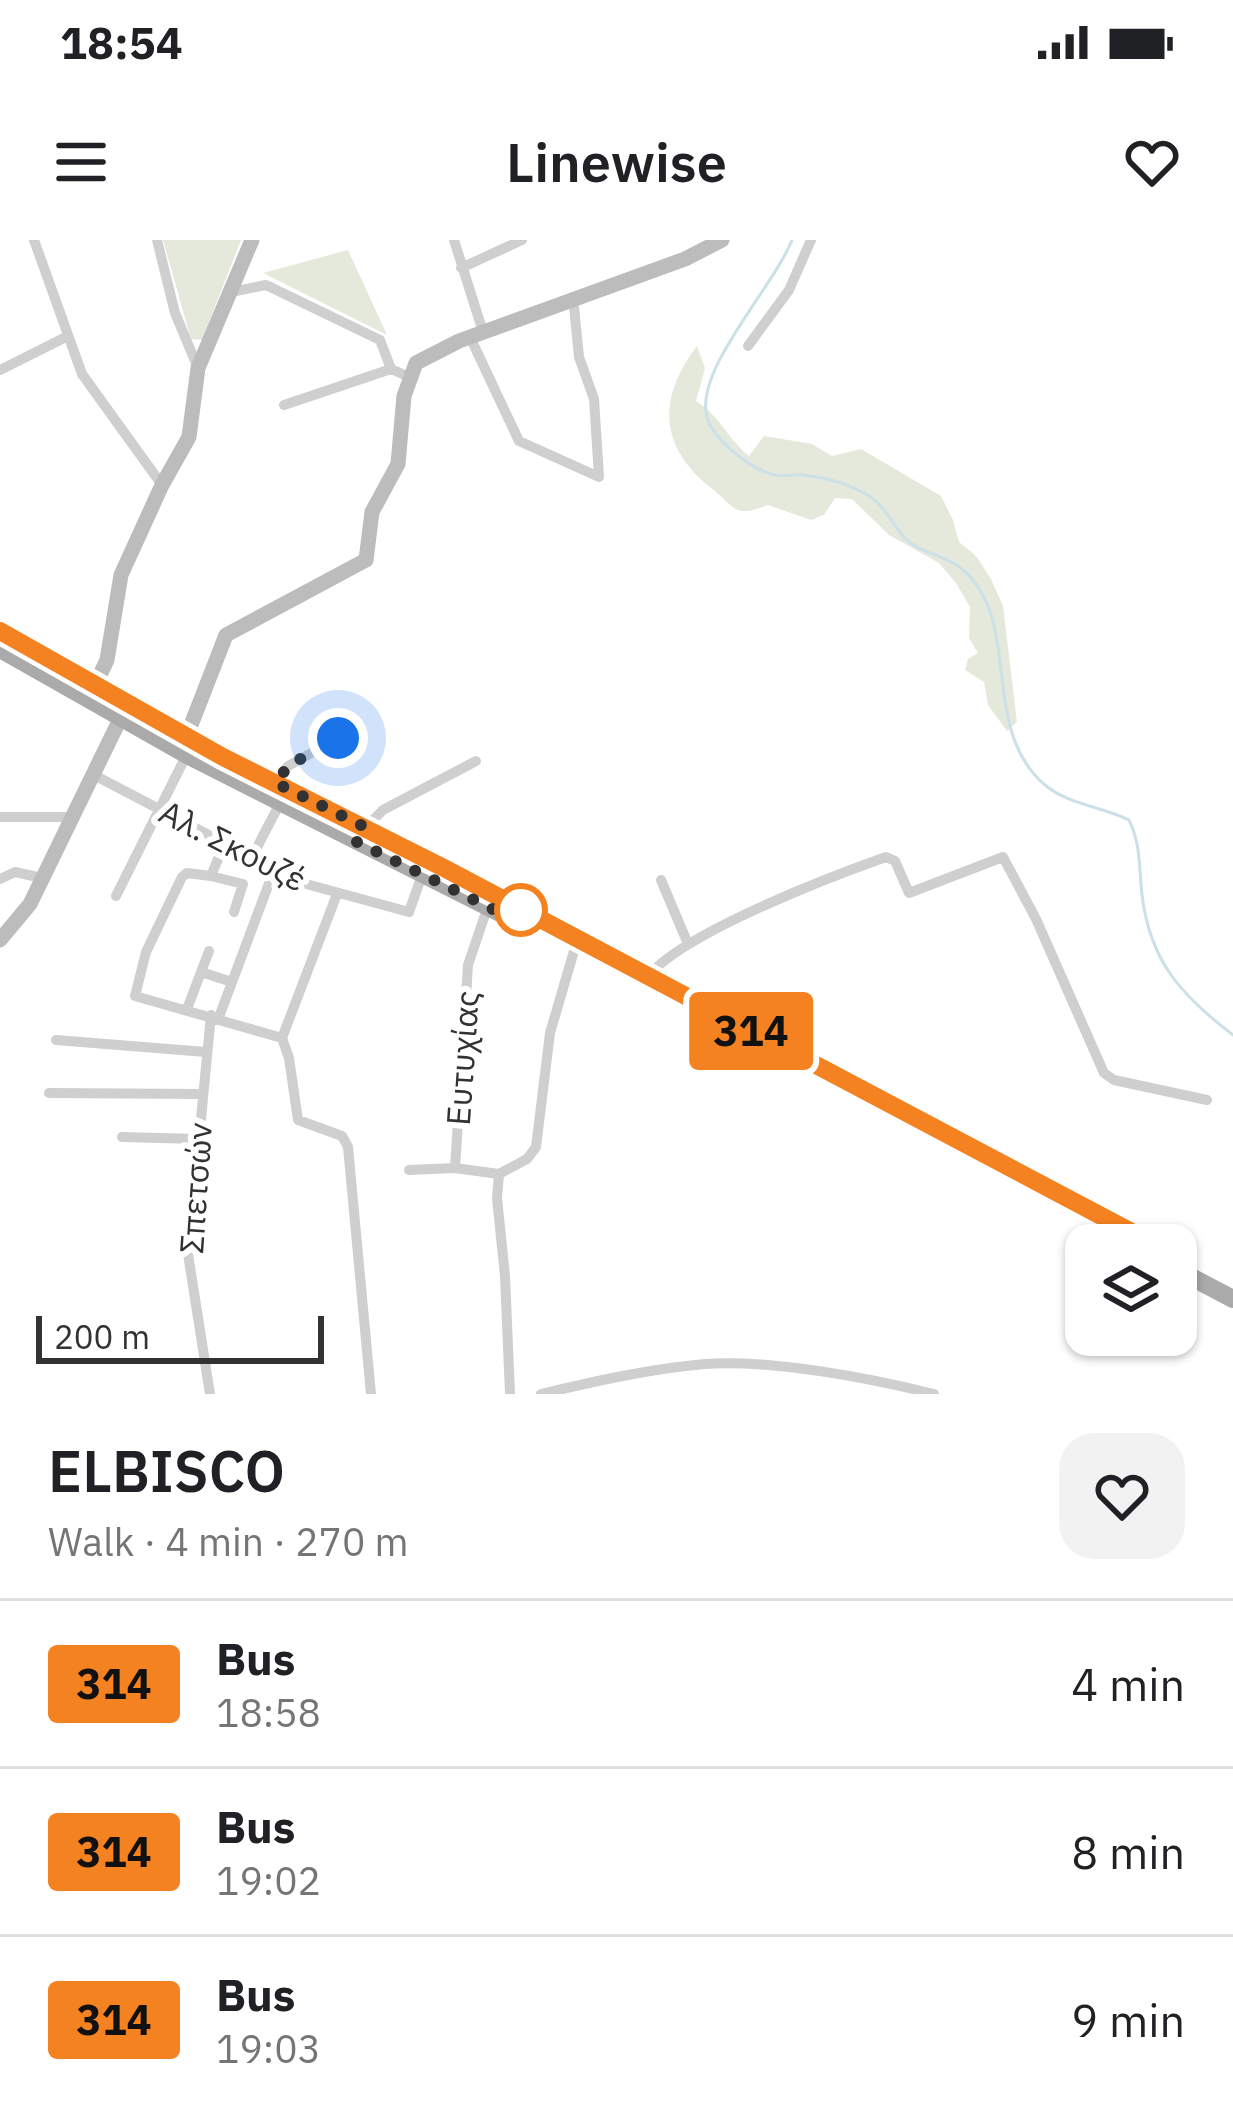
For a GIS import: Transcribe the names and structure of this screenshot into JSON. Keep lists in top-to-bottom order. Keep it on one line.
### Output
{"streets":{"street":["Αλ. Σκουζέ","Ευτυχίας","Σπετσών"]},"crossings":[["Αλ. Σκουζέ","Σπετσών"]],"lines":["bus line 314"],"scale_bar":"200 m","page":{"status":"18:54","header":"Linewise","on_map":"314","scale":"200 m","heading":["ELBISCO","Walk · 4 min · 270 m"],"list":[{"mark":"314","name":"Bus","note":"18:58","value":"4 min"},{"mark":"314","name":"Bus","note":"19:02","value":"8 min"},{"mark":"314","name":"Bus","note":"19:03","value":"9 min"}]}}
